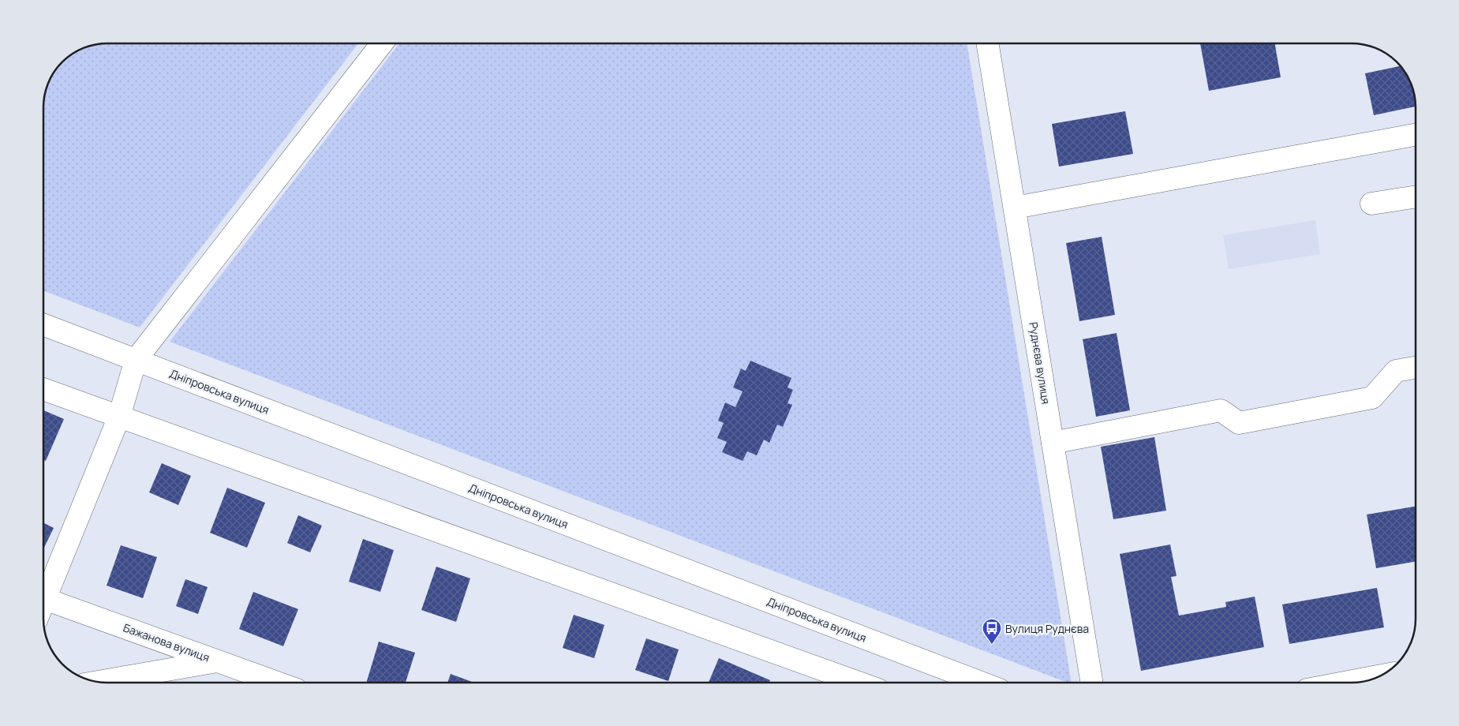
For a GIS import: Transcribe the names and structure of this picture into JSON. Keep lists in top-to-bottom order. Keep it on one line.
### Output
{"streets":{"street":["Руднєва вулиця","Дніпровська вулиця","Бажанова вулиця"]},"places":{"bus stop":["Вулиця Руднєва"]}}
